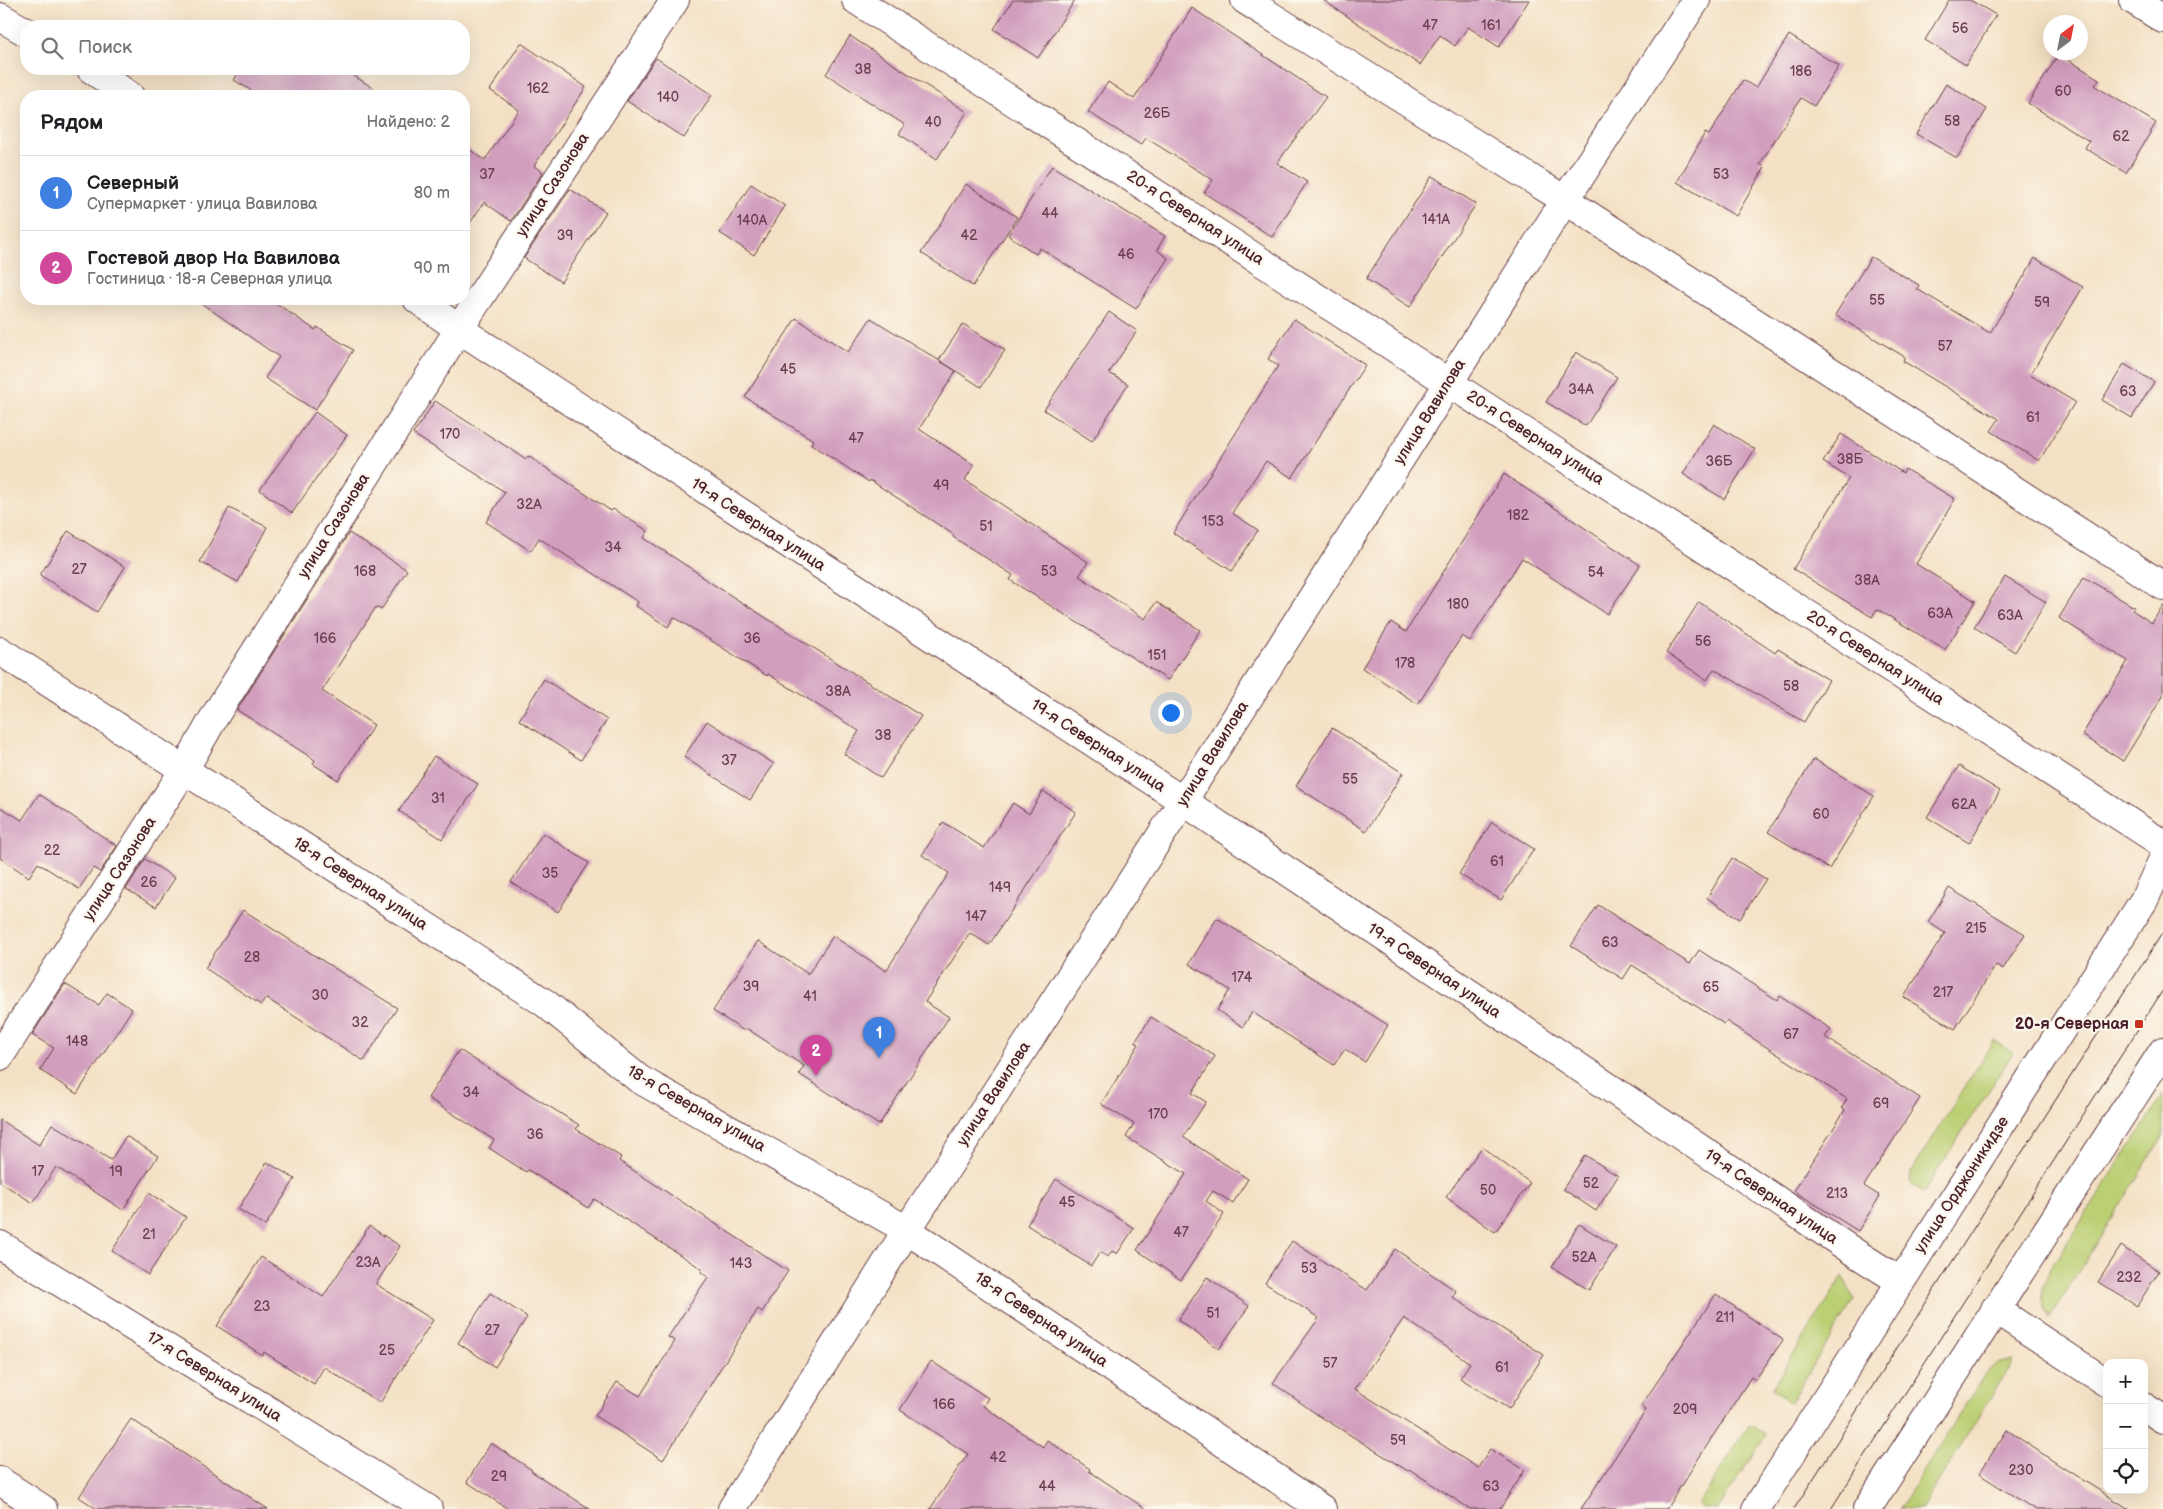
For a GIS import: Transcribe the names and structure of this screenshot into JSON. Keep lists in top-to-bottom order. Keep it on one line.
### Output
{"streets":{"street":["улица Сазонова","20-я Северная улица","улица Вавилова","19-я Северная улица","18-я Северная улица","улица Орджоникидзе","17-я Северная улица"]},"crossings":[["улица Сазонова","19-я Северная улица"],["улица Сазонова","18-я Северная улица"],["20-я Северная улица","улица Вавилова"],["улица Вавилова","19-я Северная улица"],["улица Вавилова","18-я Северная улица"],["19-я Северная улица","улица Орджоникидзе"]],"places":{"transit":["20-я Северная"]},"house_numbers":["47","161","56","38","186","162","60","140","26Б","58","40","62","37","53","44","141А","140А","39","42","46","55","59","57","45","34А","63","61","170","47","38Б","36Б","49","32А","182","153","51","34","27","168","53","54","38А","180","63А","63А","166","36","56","151","178","58","38А","38","37","55","31","62А","60","22","61","35","26","149","147","215","63","28","174","39","65","217","30","41","32","67","148","34","69","170","36","17","19","52","50","213","45","47","21","52А","23А","143","53","232","23","51","211","27","25","57","61","166","209","59","42","230","29","44","63"],"north":"top right","page":{"search":"Поиск","heading":["Рядом","Найдено: 2"],"list":[{"mark":"1","name":"Северный","note":"Супермаркет · улица Вавилова","value":"80 m"},{"mark":"2","name":"Гостевой двор На Вавилова","note":"Гостиница · 18-я Северная улица","value":"90 m"}],"pins":["1","2"],"map_buttons":["+","−"]}}
